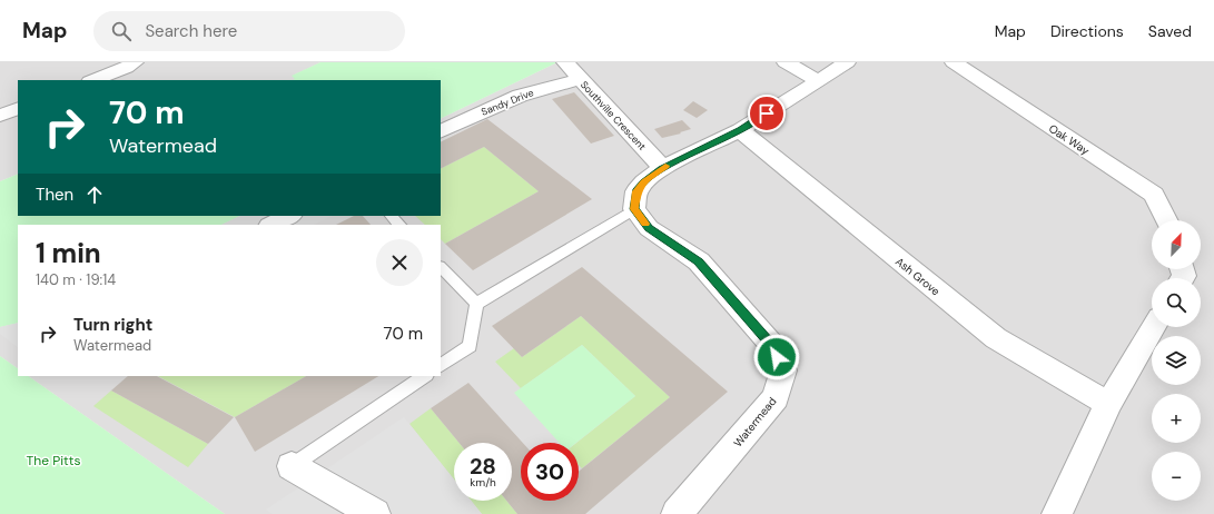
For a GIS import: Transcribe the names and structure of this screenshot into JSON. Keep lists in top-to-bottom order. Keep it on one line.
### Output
{"streets":{"street":["Sandy Drive","Southville Crescent","Oak Way","Ash Grove","Watermead"]},"crossings":[["Sandy Drive","Southville Crescent"]],"parks":["The Pitts"],"north":"top right","page":{"header":"Map","search":"Search here","nav":["Map","Directions","Saved"],"turn":["70 m","Watermead"],"then":"Then","map_buttons":["+","−"],"heading":["1 min","140 m · 19:14"],"list":[{"name":"Turn right","note":"Watermead","value":"70 m"}],"speed":"28 km/h","limit":"30"}}
